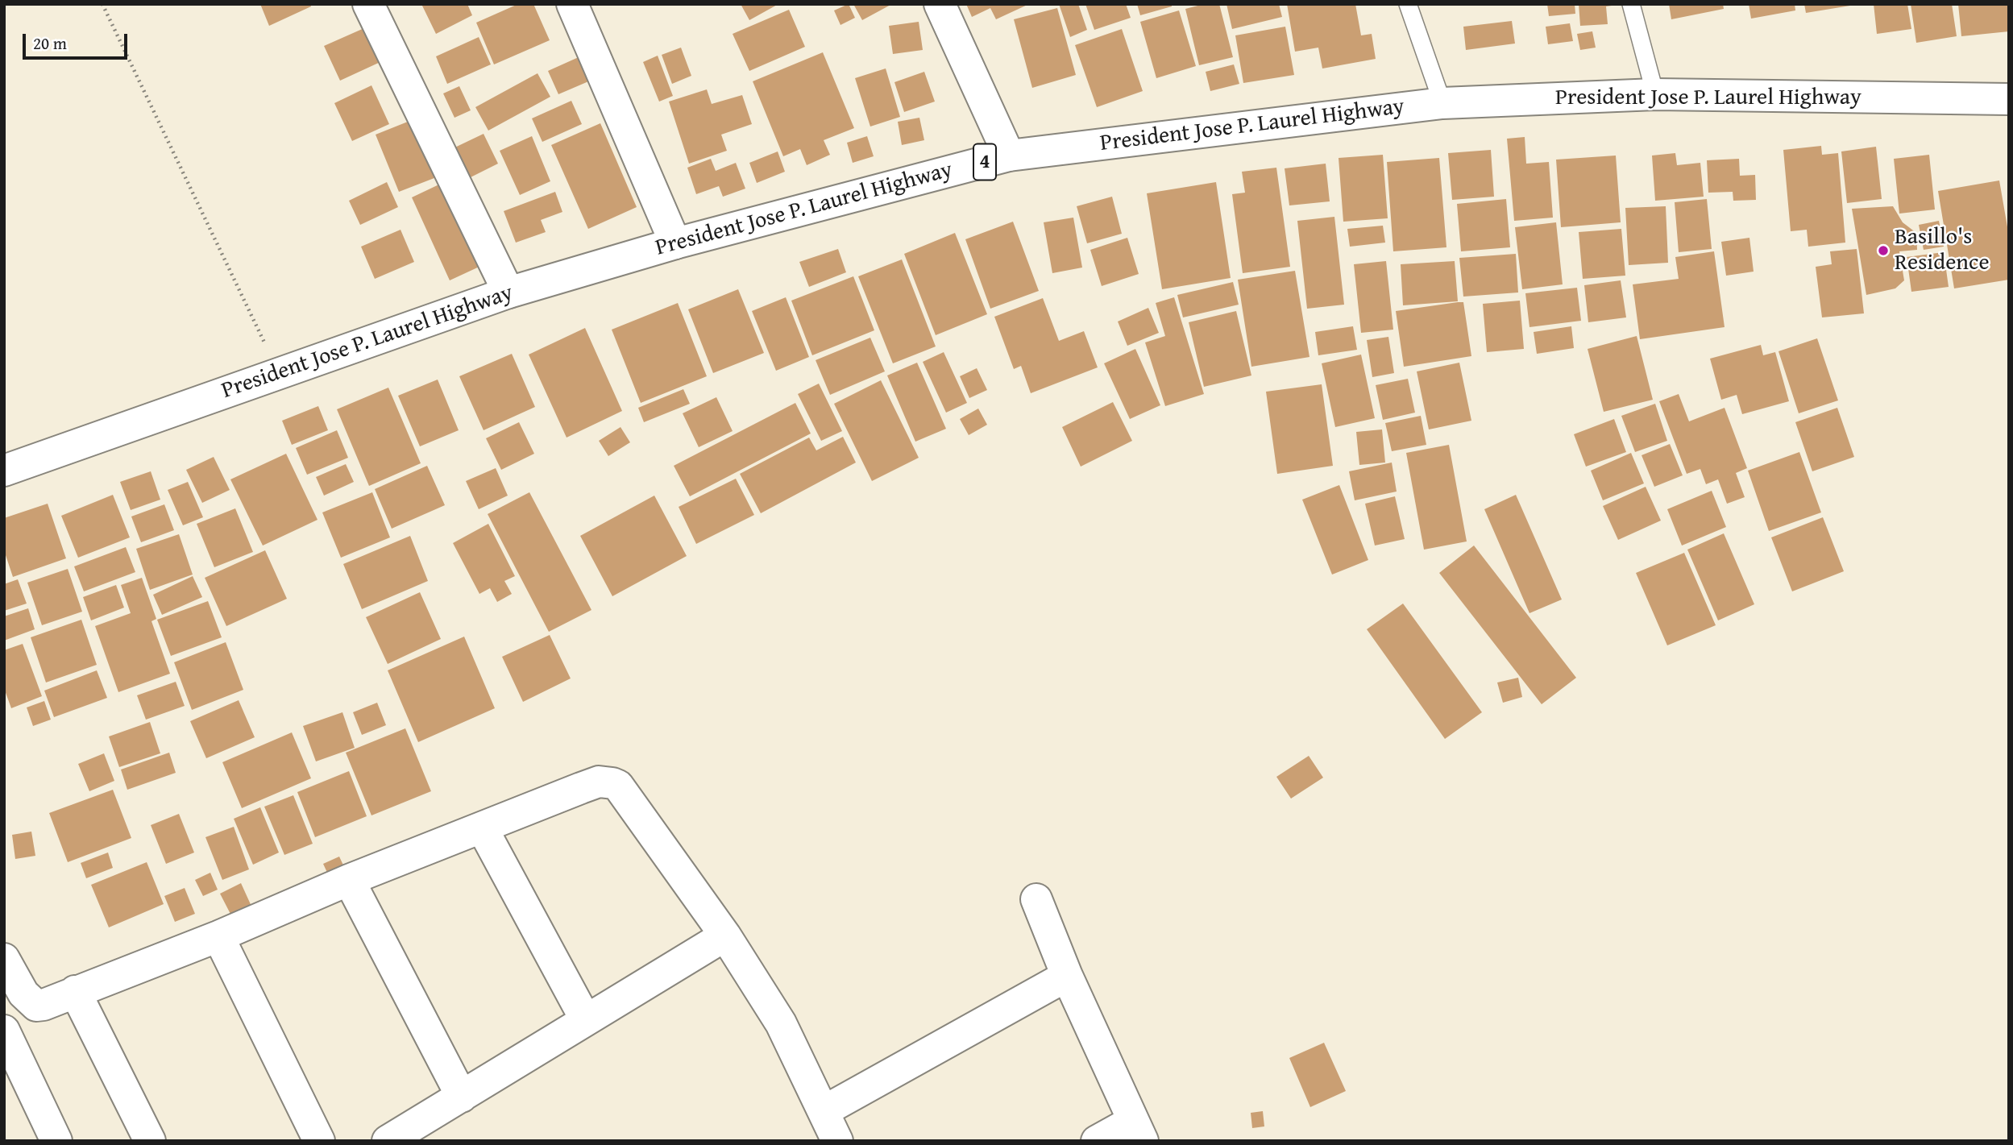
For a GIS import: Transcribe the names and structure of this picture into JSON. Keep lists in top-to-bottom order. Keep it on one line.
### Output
{"streets":{"main road":["President Jose P. Laurel Highway","4"]},"places":["Basillo's Residence"],"scale_bar":"20 m"}
